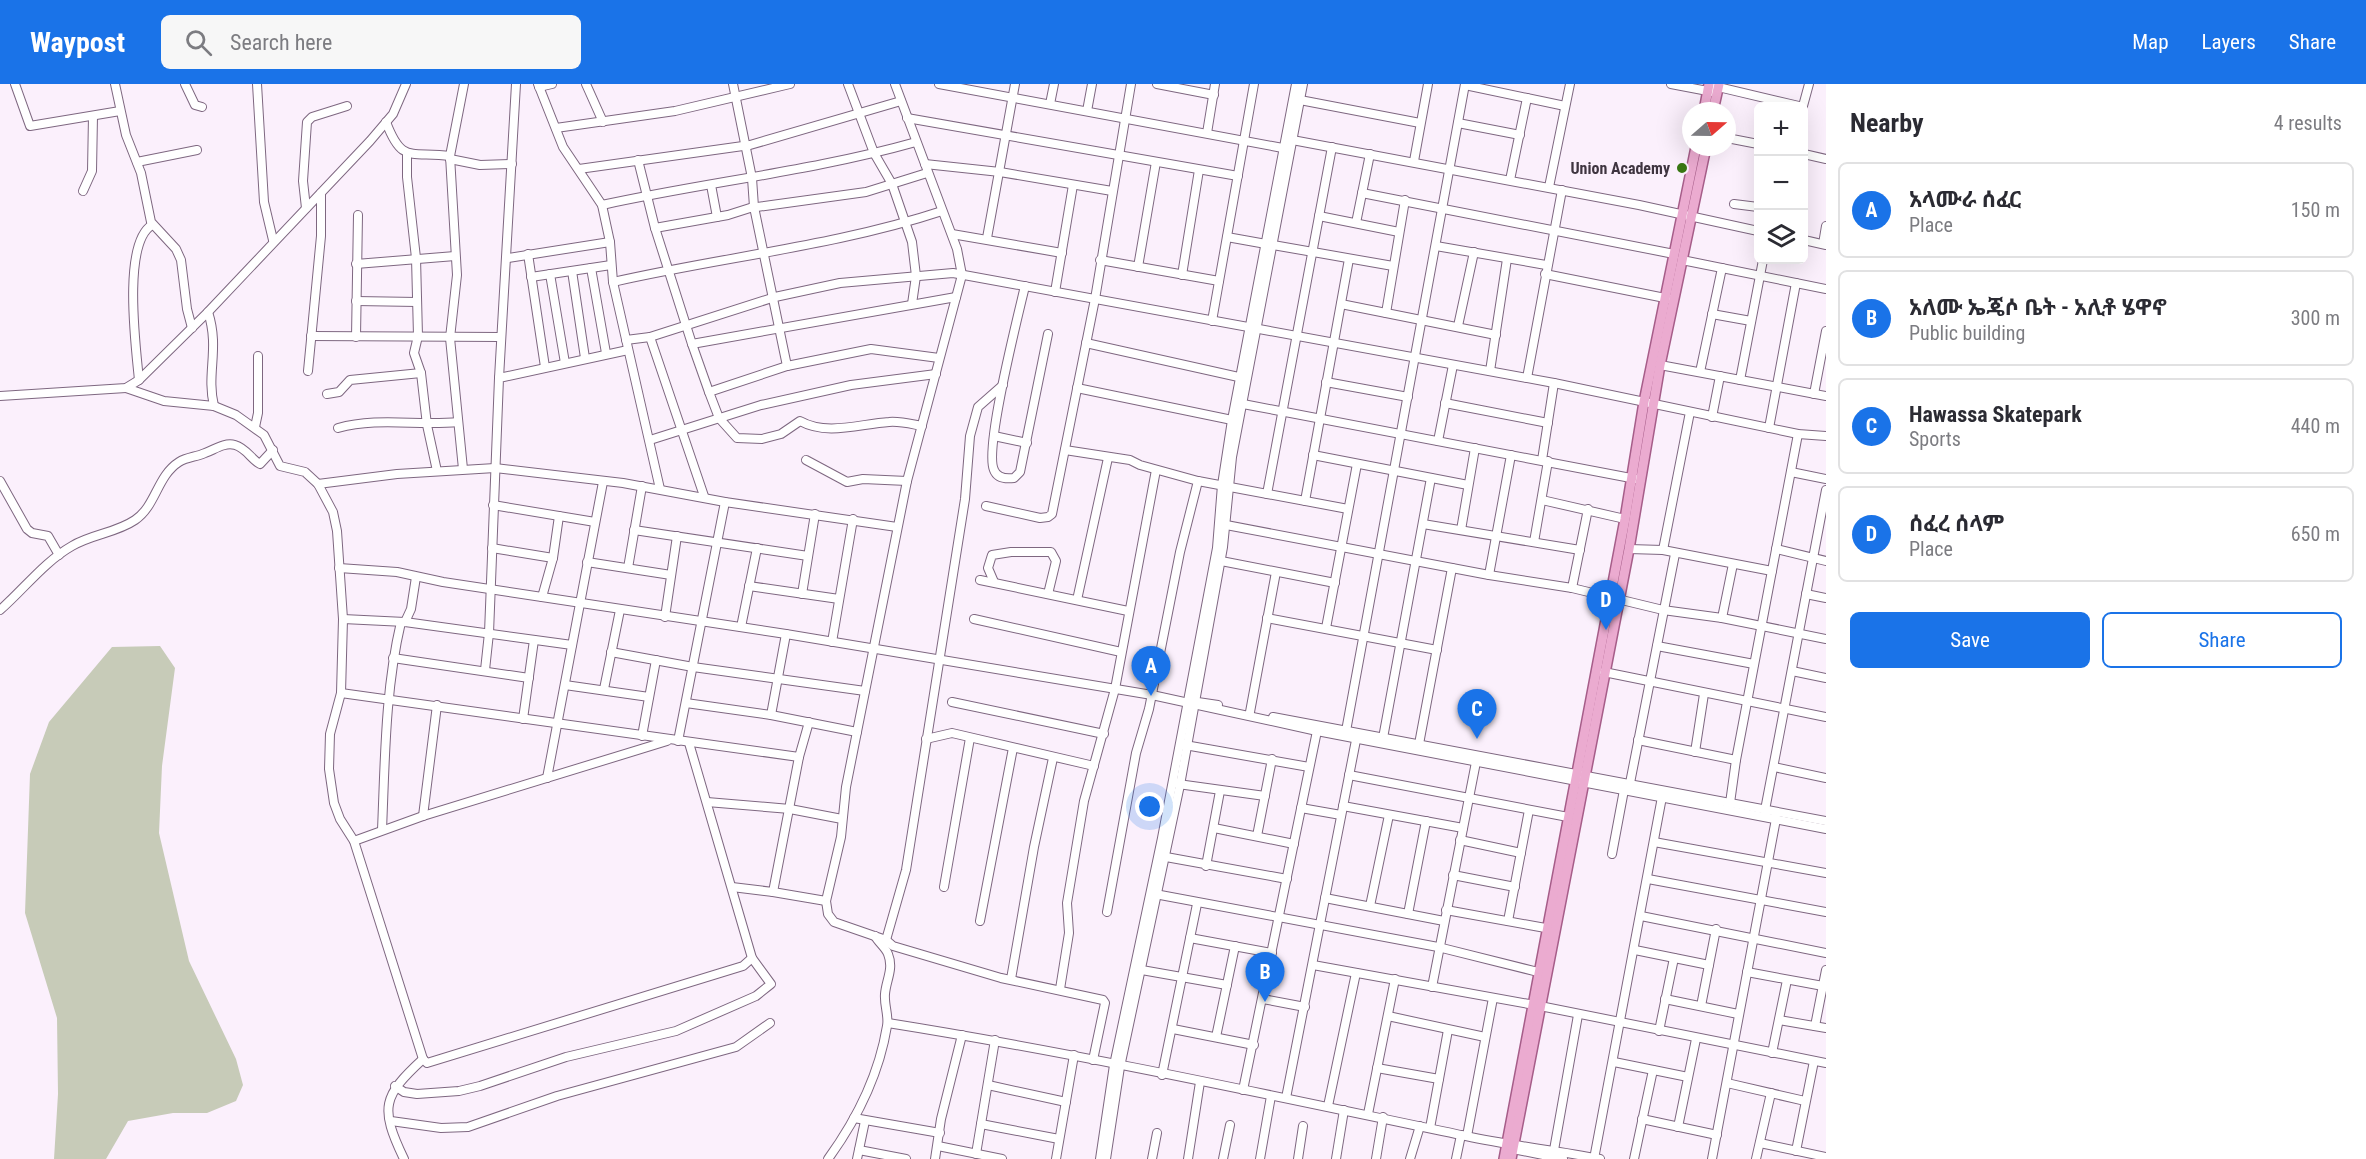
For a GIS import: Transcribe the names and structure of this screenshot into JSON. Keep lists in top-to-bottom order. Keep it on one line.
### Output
{"places":["Union Academy"],"north":"right","page":{"header":"Waypost","search":"Search here","nav":["Map","Layers","Share"],"heading":["Nearby","4 results"],"map_buttons":["+","−"],"list":[{"mark":"A","name":"አላሙራ ሰፈር","note":"Place","value":"150 m"},{"mark":"B","name":"አለሙ ኤጄሶ ቤት - አሊቶ ሄዋኖ","note":"Public building","value":"300 m"},{"mark":"C","name":"Hawassa Skatepark","note":"Sports","value":"440 m"},{"mark":"D","name":"ሰፈረ ሰላም","note":"Place","value":"650 m"}],"pins":["D","A","C","B"],"buttons":["Save","Share"]}}
